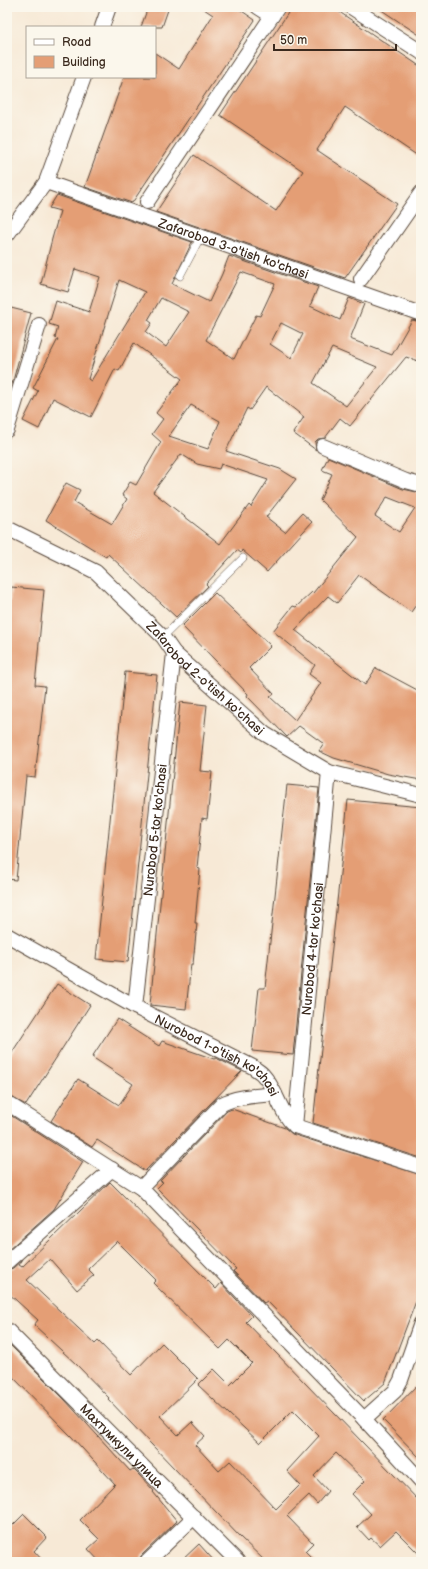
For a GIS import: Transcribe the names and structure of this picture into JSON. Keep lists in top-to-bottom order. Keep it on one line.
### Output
{"streets":{"street":["Zafarobod 3-o'tish ko'chasi","Zafarobod 2-o'tish ko'chasi","Nurobod 5-tor ko'chasi","Nurobod 4-tor ko'chasi","Nurobod 1-o'tish ko'chasi","Махтумкули улица"]},"crossings":[["Zafarobod 2-o'tish ko'chasi","Nurobod 5-tor ko'chasi"],["Zafarobod 2-o'tish ko'chasi","Nurobod 4-tor ko'chasi"],["Nurobod 5-tor ko'chasi","Nurobod 1-o'tish ko'chasi"],["Nurobod 4-tor ko'chasi","Nurobod 1-o'tish ko'chasi"]],"legend":["Road","Building"],"scale_bar":"50 m"}
